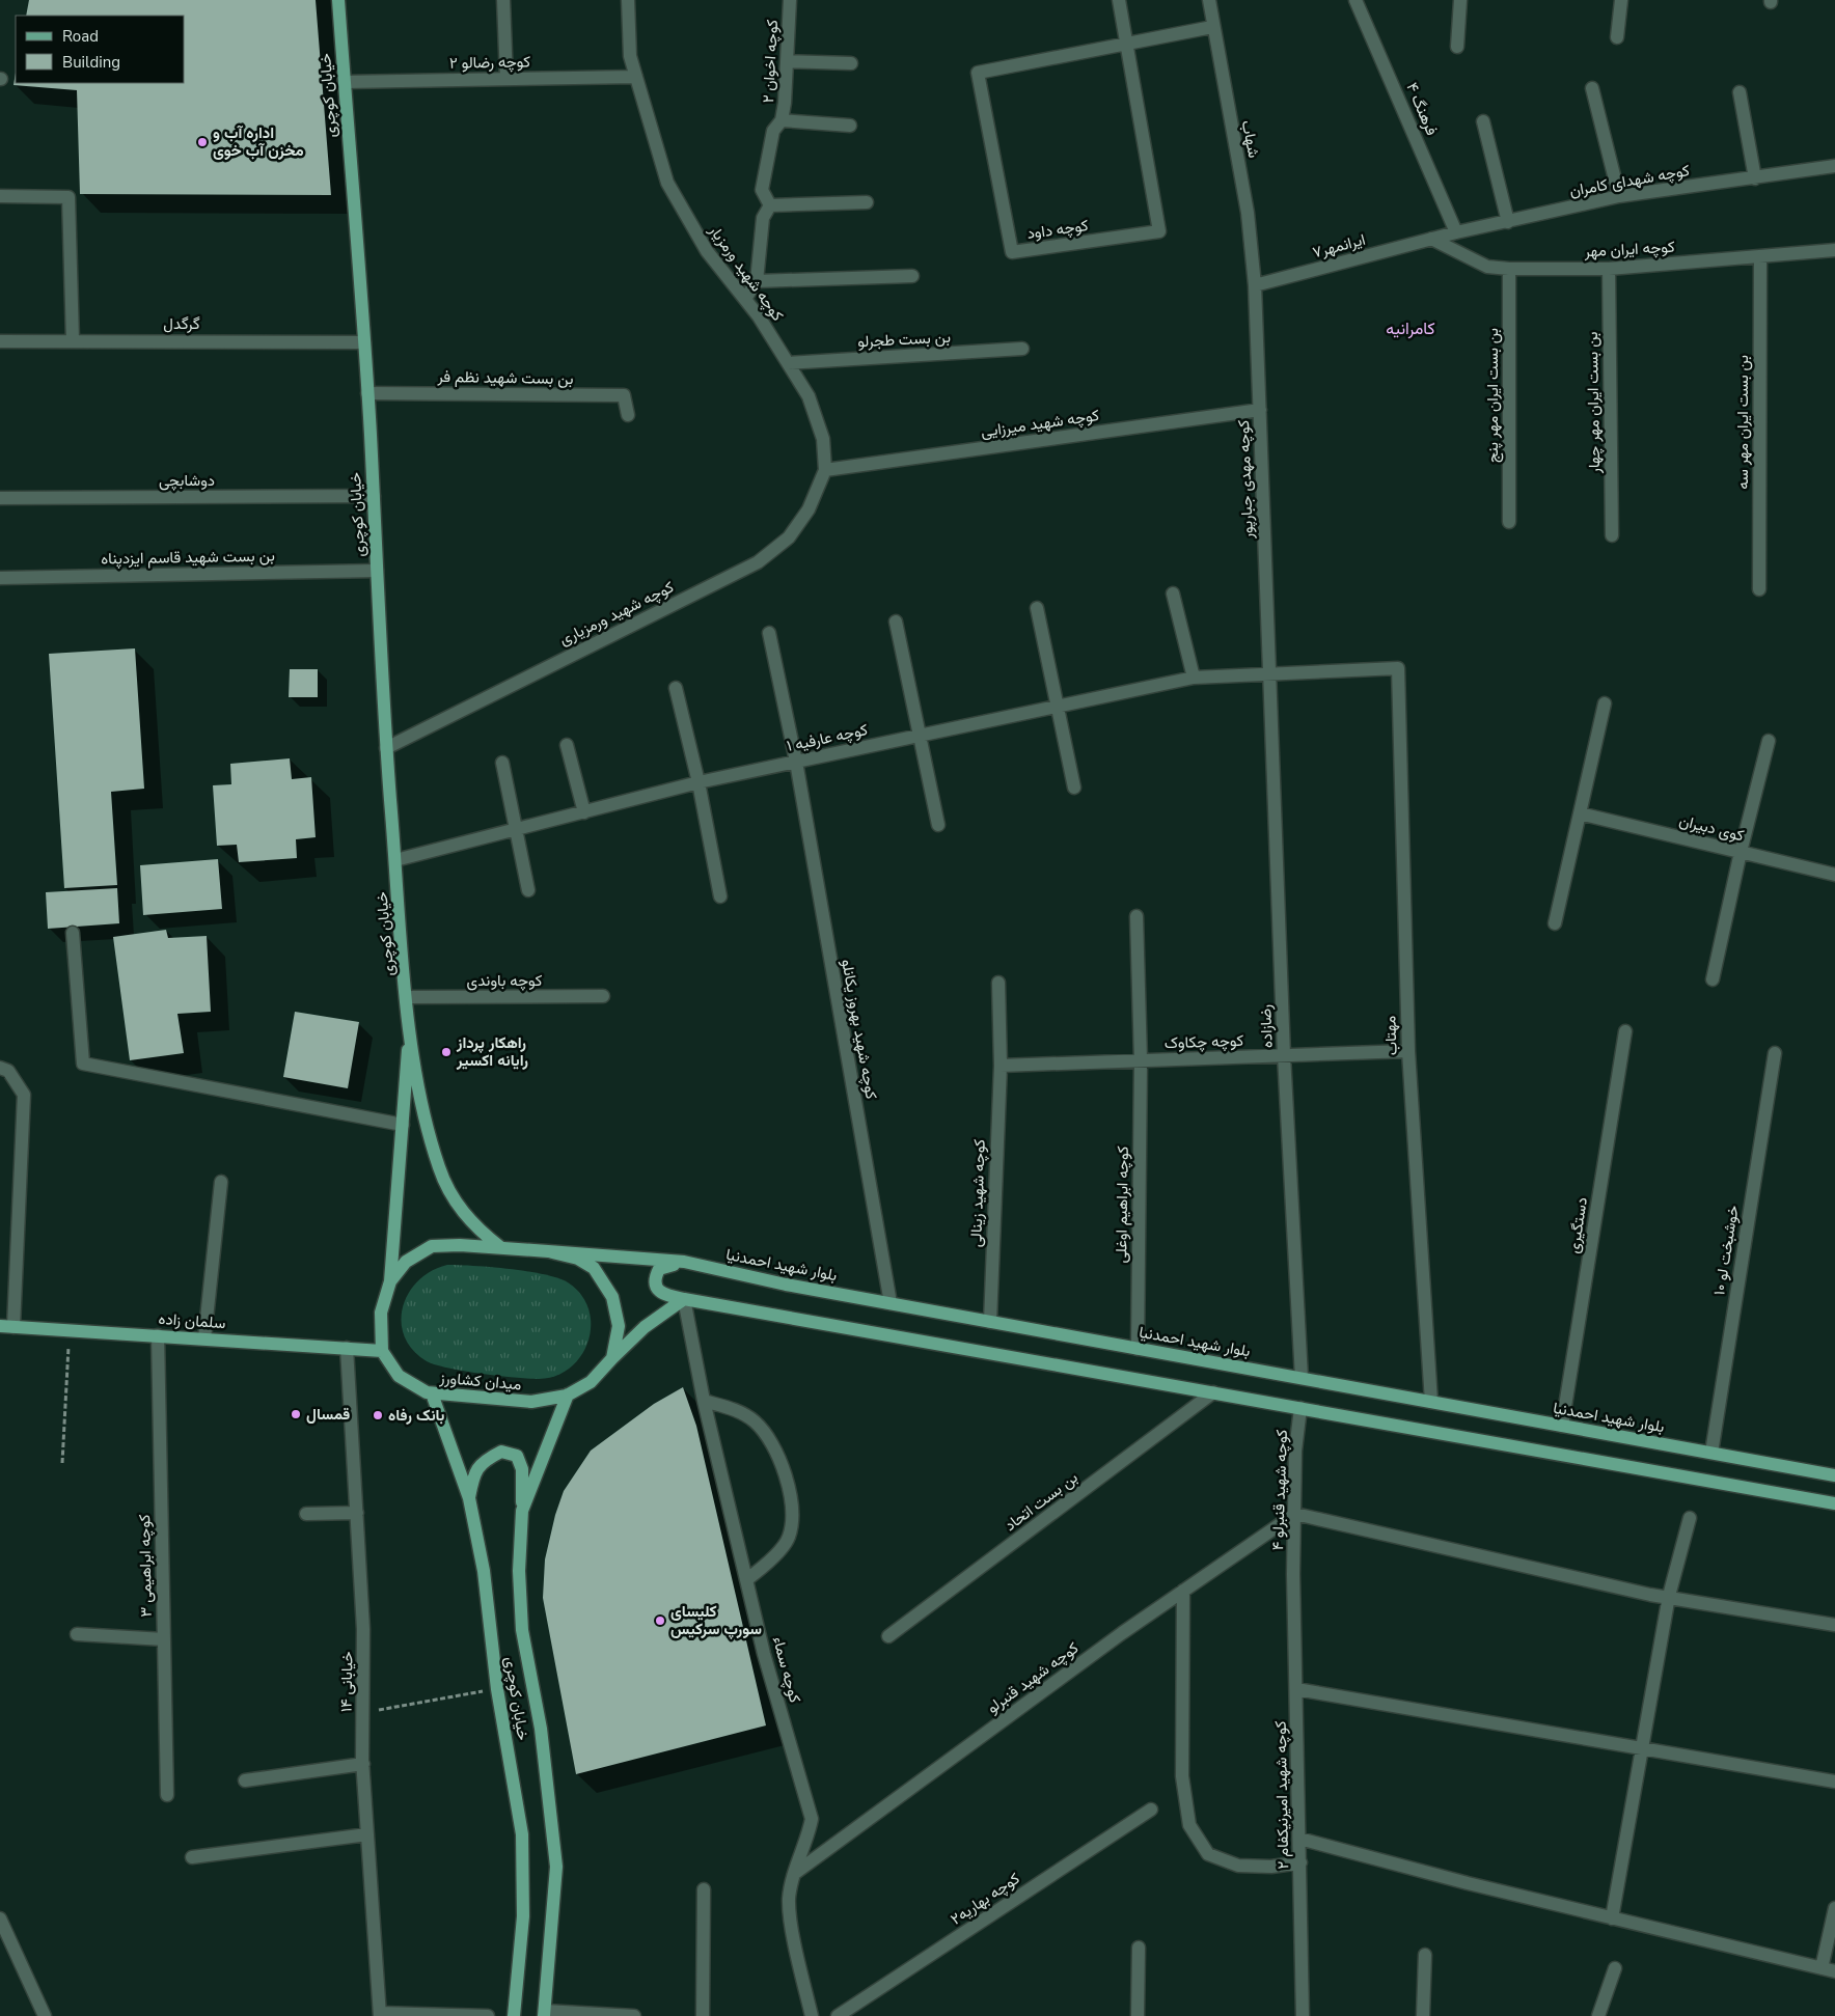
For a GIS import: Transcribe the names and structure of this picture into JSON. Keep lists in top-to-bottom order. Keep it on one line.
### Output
{"streets":{"main road":["خیابان کوچری","بلوار شهید احمدنیا","سلمان زاده","میدان کشاورز"],"street":["کوچه اخوان ۲","کوچه رضالو ۲","فرهنگ ۴","شهاب","کوچه شهدای کامران","کوچه داود","ایرانمهر۷","کوچه ایران مهر","کوچه شهید ورمزیار","گرگدل","بن بست طجرلو","بن بست شهید نظم فر","بن بست ایران مهر پنج","بن بست ایران مهر چهار","بن بست ایران مهر سه","کوچه شهید میرزایی","کوچه مهدی جبارپور","دوشابچی","بن بست شهید قاسم ایزدپناه","کوچه شهید ورمزیاری","کوچه عارفیه ۱","کوی دبیران","کوچه باوندی","رضازاده","کوچه شهید بهروز یکانلو","مهتاب","کوچه چکاوک","کوچه شهید زینالی","کوچه ابراهیم اوغلی","دستگیری","خوشبخت لو ۱۰","کوچه شهید قنبرلو ۴","بن بست اتحاد","کوچه ابراهیمی ۳","کوچه سماء","کوچه شهید قنبرلو","خیابانی ۱۴","کوچه شهید امیرنیکفام ۲","کوچه بهاریه۲"]},"crossings":[["کوچه رضالو ۲","خیابان کوچری"],["کوچه رضالو ۲","کوچه شهید ورمزیار"],["خیابان کوچری","گرگدل"],["خیابان کوچری","بن بست شهید نظم فر"],["خیابان کوچری","دوشابچی"],["خیابان کوچری","بن بست شهید قاسم ایزدپناه"],["خیابان کوچری","کوچه شهید ورمزیاری"],["خیابان کوچری","کوچه عارفیه ۱"],["خیابان کوچری","کوچه باوندی"],["خیابان کوچری","میدان کشاورز"],["فرهنگ ۴","کوچه شهدای کامران"],["شهاب","کوچه داود"],["شهاب","ایرانمهر۷"],["شهاب","کوچه مهدی جبارپور"],["کوچه شهدای کامران","ایرانمهر۷"],["کوچه شهدای کامران","کوچه ایران مهر"],["ایرانمهر۷","کوچه ایران مهر"],["ایرانمهر۷","کوچه مهدی جبارپور"],["کوچه ایران مهر","بن بست ایران مهر پنج"],["کوچه ایران مهر","بن بست ایران مهر چهار"],["کوچه ایران مهر","بن بست ایران مهر سه"],["کوچه شهید ورمزیار","بن بست طجرلو"],["کوچه شهید ورمزیار","کوچه شهید میرزایی"],["کوچه شهید ورمزیار","کوچه شهید ورمزیاری"],["کوچه شهید میرزایی","کوچه مهدی جبارپور"],["کوچه شهید میرزایی","کوچه شهید ورمزیاری"],["کوچه مهدی جبارپور","کوچه عارفیه ۱"],["کوچه مهدی جبارپور","رضازاده"],["کوچه عارفیه ۱","رضازاده"],["کوچه عارفیه ۱","کوچه شهید بهروز یکانلو"],["کوچه عارفیه ۱","مهتاب"],["رضازاده","کوچه چکاوک"],["رضازاده","بلوار شهید احمدنیا"],["کوچه شهید بهروز یکانلو","بلوار شهید احمدنیا"],["مهتاب","کوچه چکاوک"],["مهتاب","بلوار شهید احمدنیا"],["کوچه چکاوک","کوچه شهید زینالی"],["کوچه چکاوک","کوچه ابراهیم اوغلی"],["کوچه شهید زینالی","بلوار شهید احمدنیا"],["کوچه ابراهیم اوغلی","بلوار شهید احمدنیا"],["دستگیری","بلوار شهید احمدنیا"],["خوشبخت لو ۱۰","بلوار شهید احمدنیا"],["سلمان زاده","میدان کشاورز"],["سلمان زاده","کوچه ابراهیمی ۳"],["سلمان زاده","خیابانی ۱۴"],["کوچه شهید قنبرلو ۴","کوچه شهید قنبرلو"],["کوچه شهید قنبرلو ۴","کوچه شهید امیرنیکفام ۲"],["کوچه سماء","کوچه شهید قنبرلو"]],"districts":["کامرانیه"],"places":["اداره آب و مخزن آب خوی","راهکار پرداز رایانه اکسیر","قمسال","بانک رفاه","کلیسای سورپ سرکیس"],"legend":["Road","Building"]}
